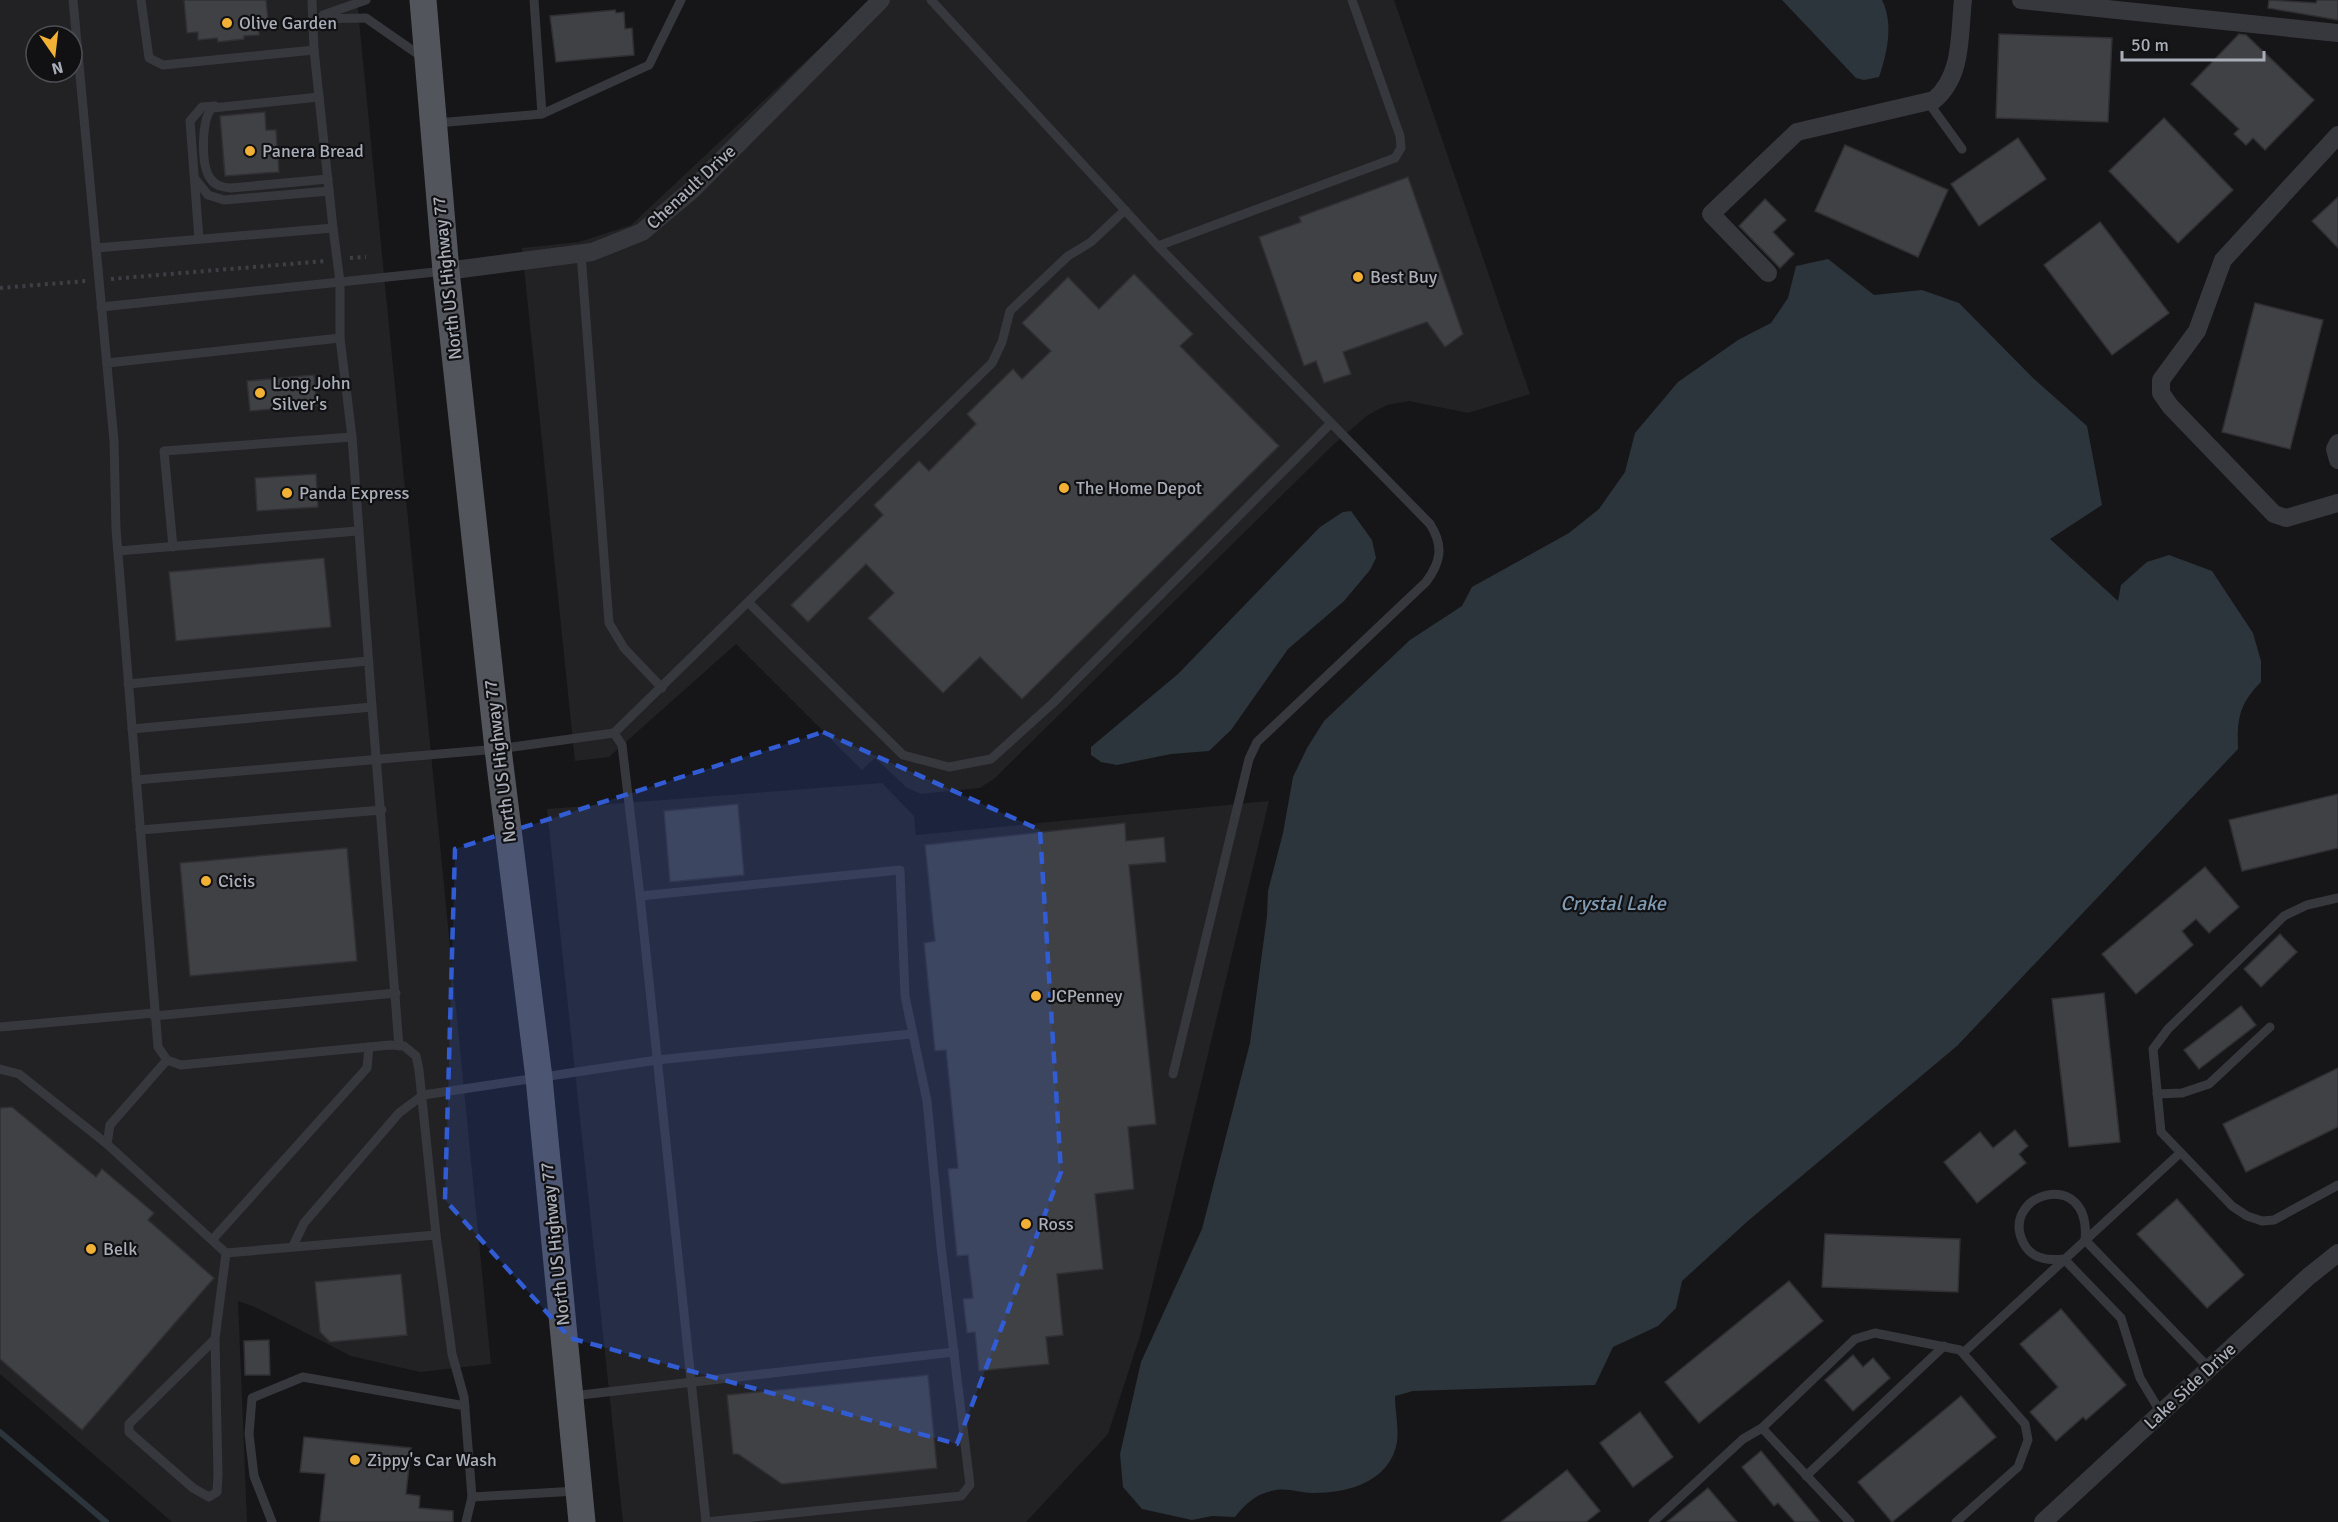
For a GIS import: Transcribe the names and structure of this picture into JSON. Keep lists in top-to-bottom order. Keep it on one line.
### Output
{"streets":{"main road":["North US Highway 77"],"street":["Chenault Drive","Lake Side Drive"]},"crossings":[["Chenault Drive","North US Highway 77"]],"water":["Crystal Lake"],"places":["Olive Garden","Panera Bread","Best Buy","Long John Silver's","The Home Depot","Panda Express","Cicis","JCPenney","Ross","Belk","Zippy's Car Wash"],"scale_bar":"50 m","north":"bottom"}
